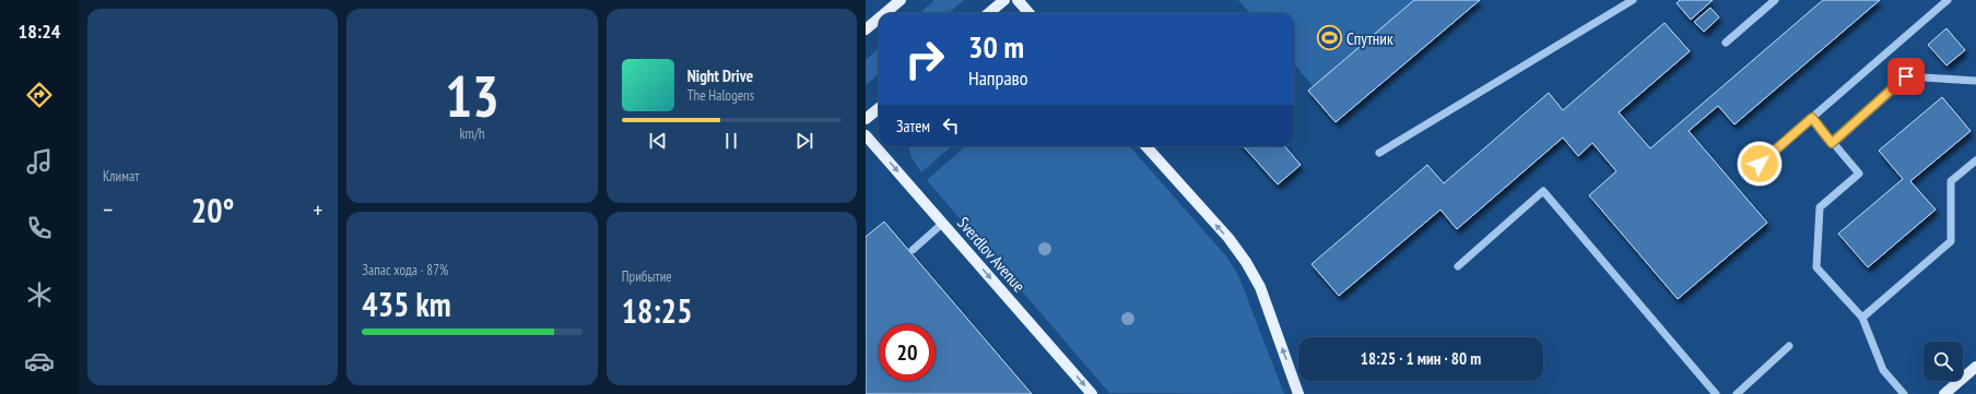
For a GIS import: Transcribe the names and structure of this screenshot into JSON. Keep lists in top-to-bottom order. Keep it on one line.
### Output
{"streets":{"main road":["Sverdlov Avenue"]},"one_way":["Sverdlov Avenue"],"places":{"sports":["Спутник"]},"page":{"tabs":"18:24","tile":["Климат",["13","km/h"],["Запас хода · 87%","435 km"],["Прибытие","18:25"]],"turn":["30 m","Направо"],"song":["Night Drive","The Halogens"],"then":"Затем","heat":["−","20°","+"],"limit":"20","trip":"18:25 · 1 мин · 80 m"}}
